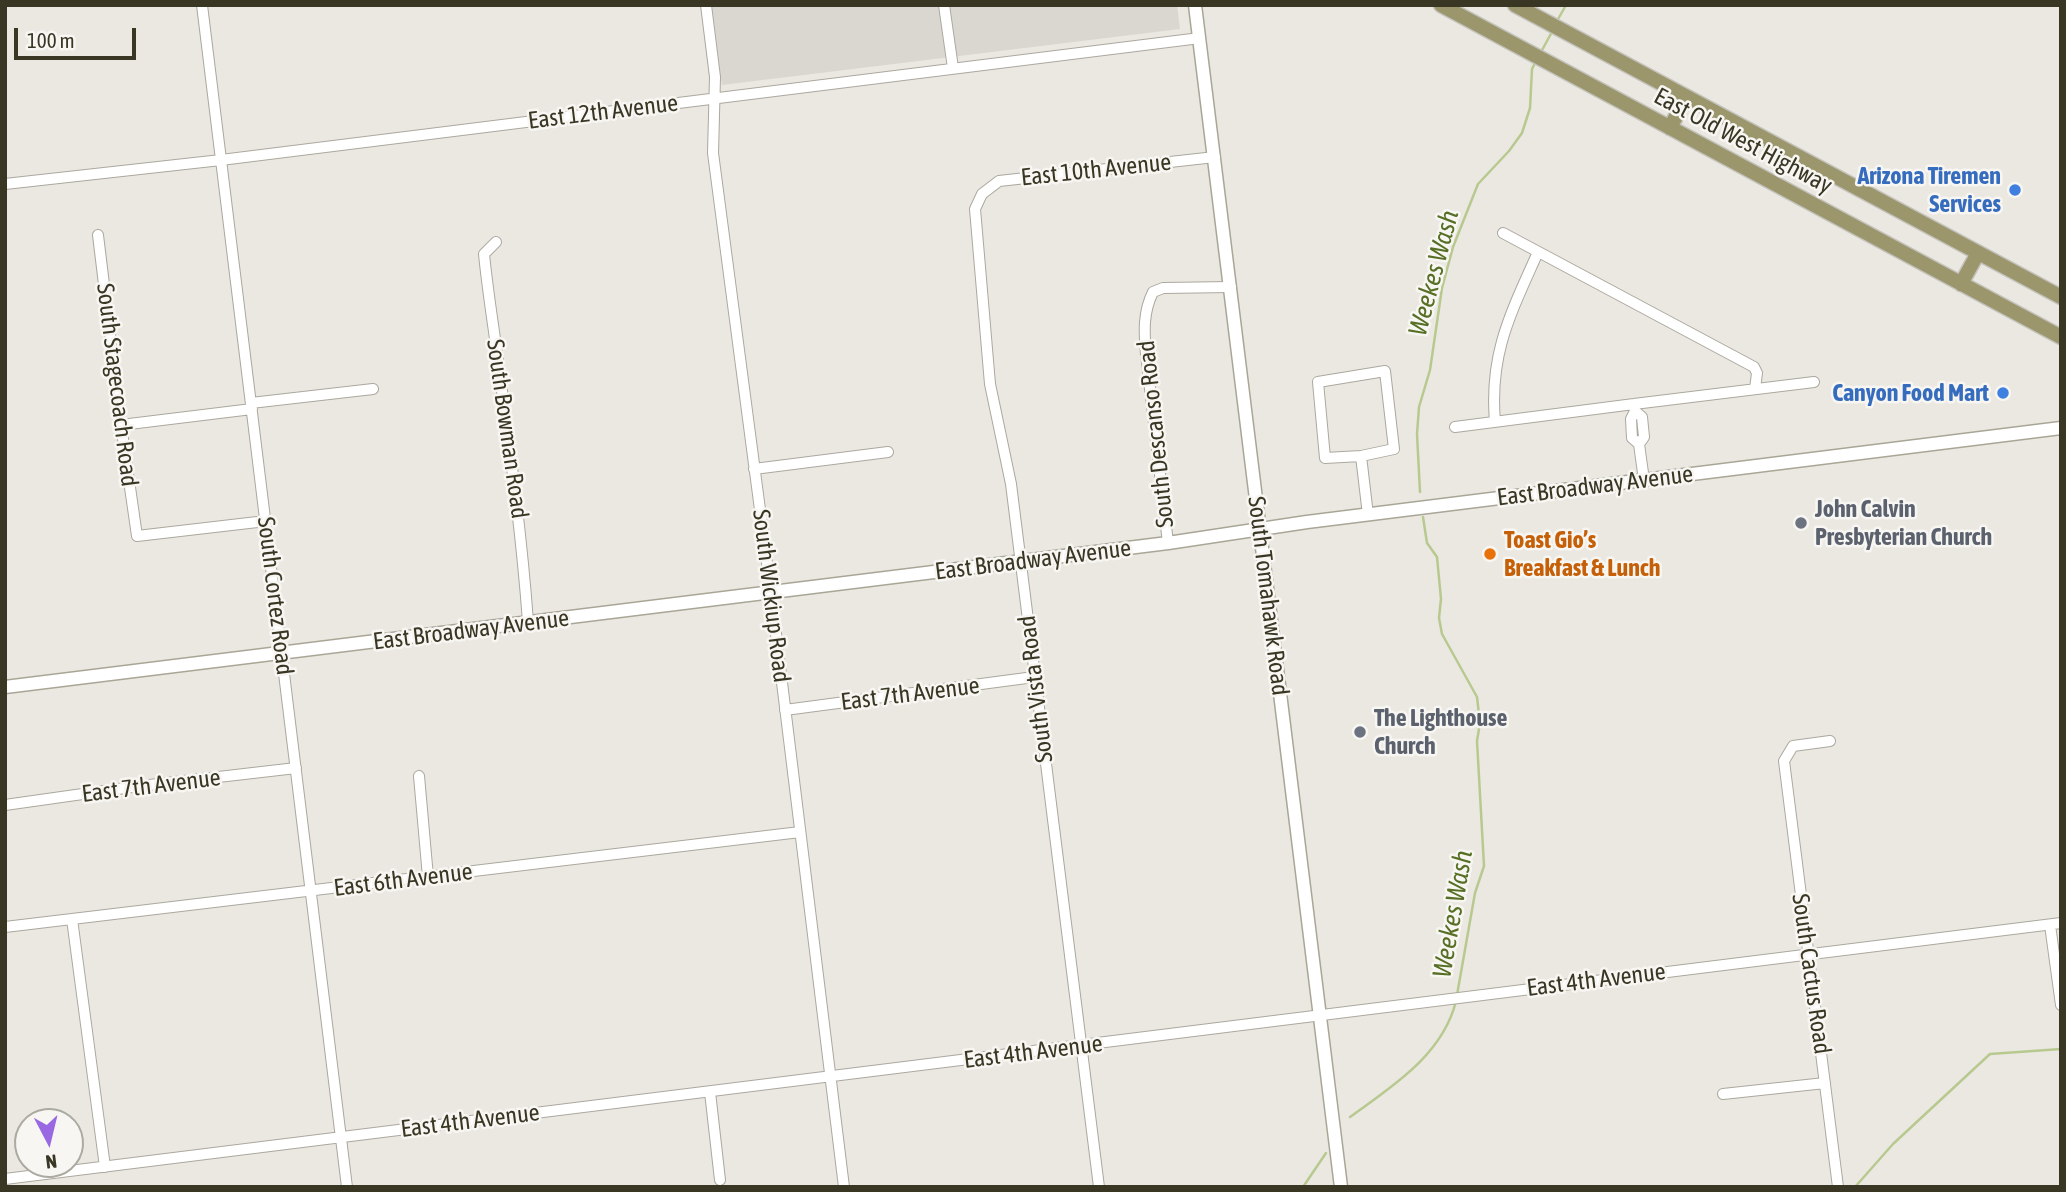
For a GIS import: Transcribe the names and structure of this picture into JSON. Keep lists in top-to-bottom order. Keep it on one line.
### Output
{"streets":{"main road":["East Old West Highway","East Broadway Avenue","South Tomahawk Road"],"street":["East 12th Avenue","East 10th Avenue","South Stagecoach Road","South Bowman Road","South Descanso Road","South Cortez Road","South Wickiup Road","South Vista Road","East 7th Avenue","East 6th Avenue","South Cactus Road","East 4th Avenue"]},"crossings":[["East 12th Avenue","South Cortez Road"],["East 12th Avenue","South Wickiup Road"],["East 12th Avenue","South Tomahawk Road"],["East 10th Avenue","South Tomahawk Road"],["East 10th Avenue","South Vista Road"],["South Stagecoach Road","South Cortez Road"],["South Bowman Road","East Broadway Avenue"],["South Descanso Road","East Broadway Avenue"],["South Descanso Road","South Tomahawk Road"],["East Broadway Avenue","South Cortez Road"],["East Broadway Avenue","South Wickiup Road"],["East Broadway Avenue","South Tomahawk Road"],["East Broadway Avenue","South Vista Road"],["South Cortez Road","East 7th Avenue"],["South Cortez Road","East 6th Avenue"],["South Cortez Road","East 4th Avenue"],["South Wickiup Road","East 7th Avenue"],["South Wickiup Road","East 6th Avenue"],["South Wickiup Road","East 4th Avenue"],["South Tomahawk Road","East 4th Avenue"],["South Vista Road","East 7th Avenue"],["South Vista Road","East 4th Avenue"],["South Cactus Road","East 4th Avenue"]],"water":["Weekes Wash"],"places":["Arizona Tiremen Services","Canyon Food Mart","John Calvin Presbyterian Church","Toast Gio’s Breakfast & Lunch","The Lighthouse Church"],"scale_bar":"100 m","north":"bottom"}
